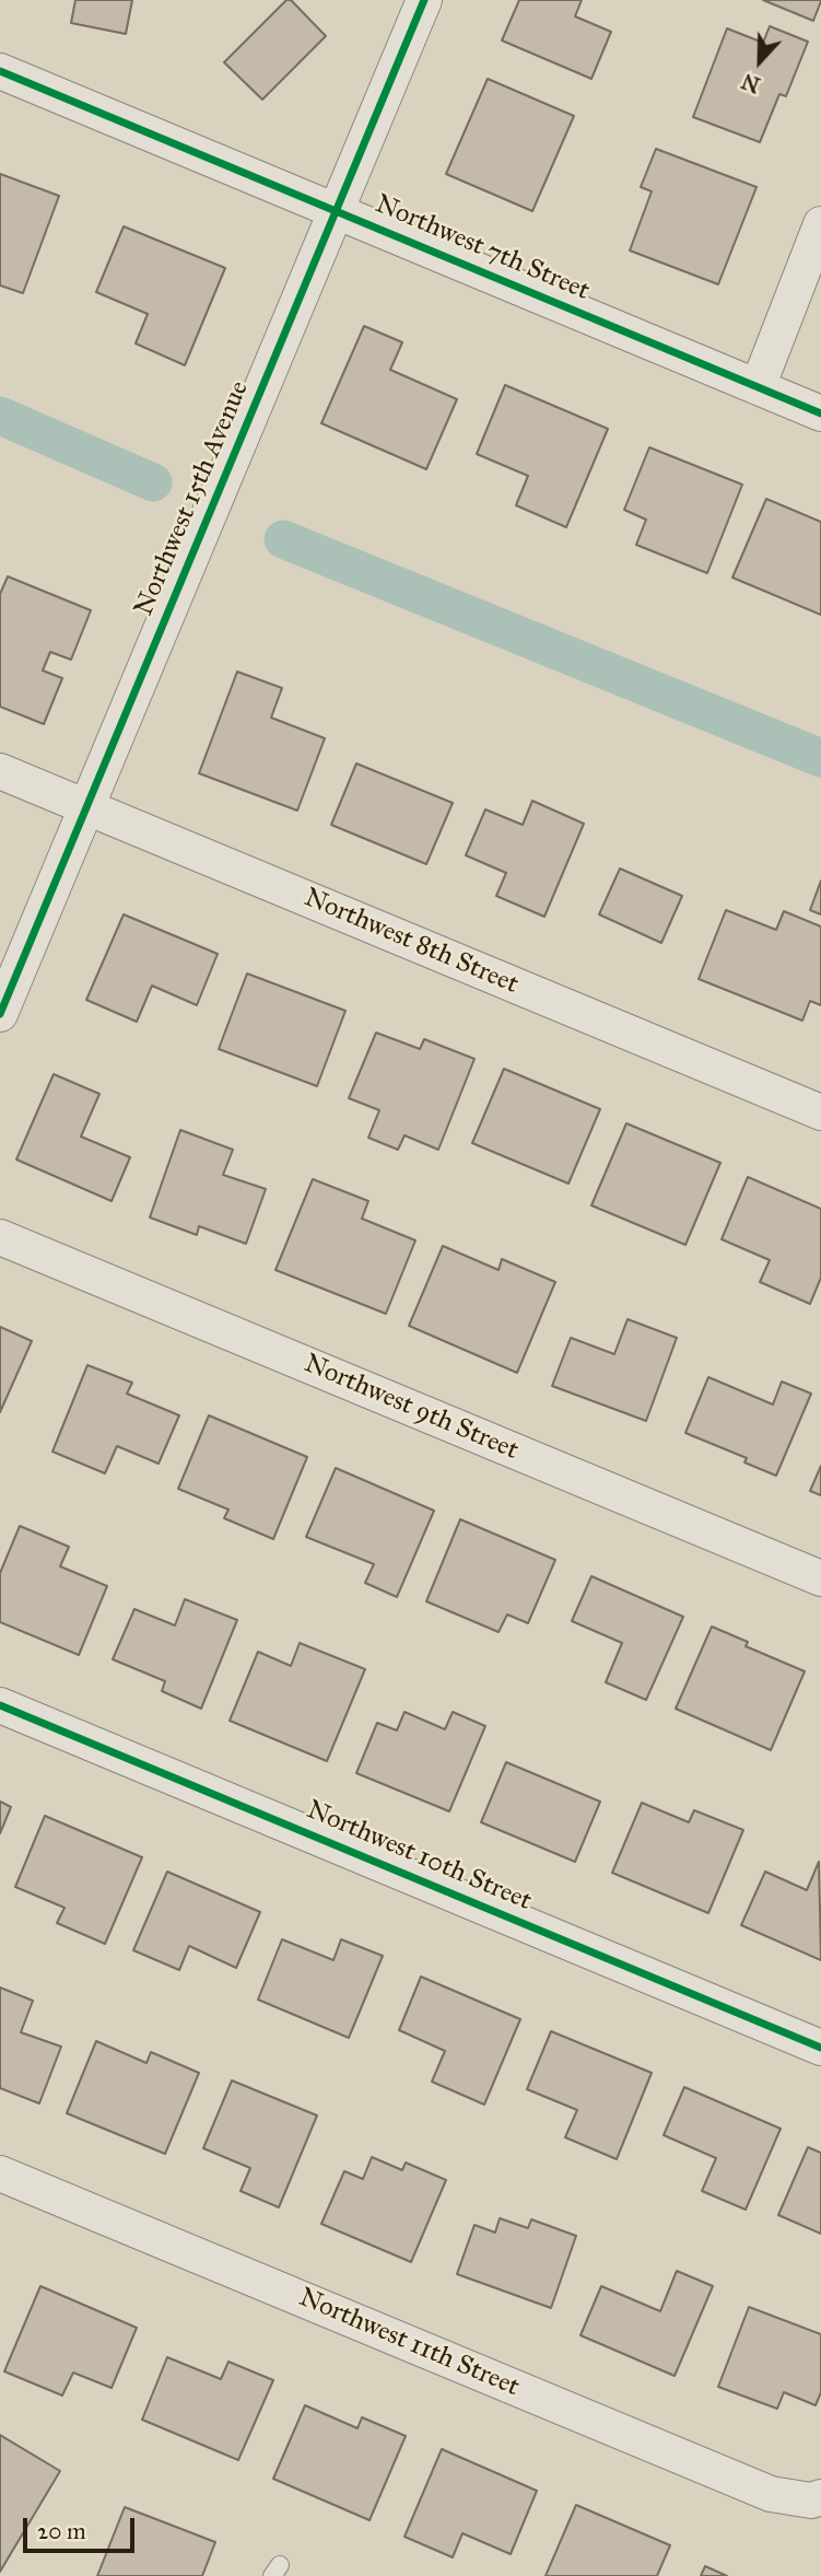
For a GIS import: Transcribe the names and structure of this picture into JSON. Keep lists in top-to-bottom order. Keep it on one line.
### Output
{"streets":{"street":["Northwest 7th Street","Northwest 15th Avenue","Northwest 8th Street","Northwest 9th Street","Northwest 10th Street","Northwest 11th Street"]},"crossings":[["Northwest 7th Street","Northwest 15th Avenue"],["Northwest 15th Avenue","Northwest 8th Street"]],"scale_bar":"20 m","north":"bottom"}
